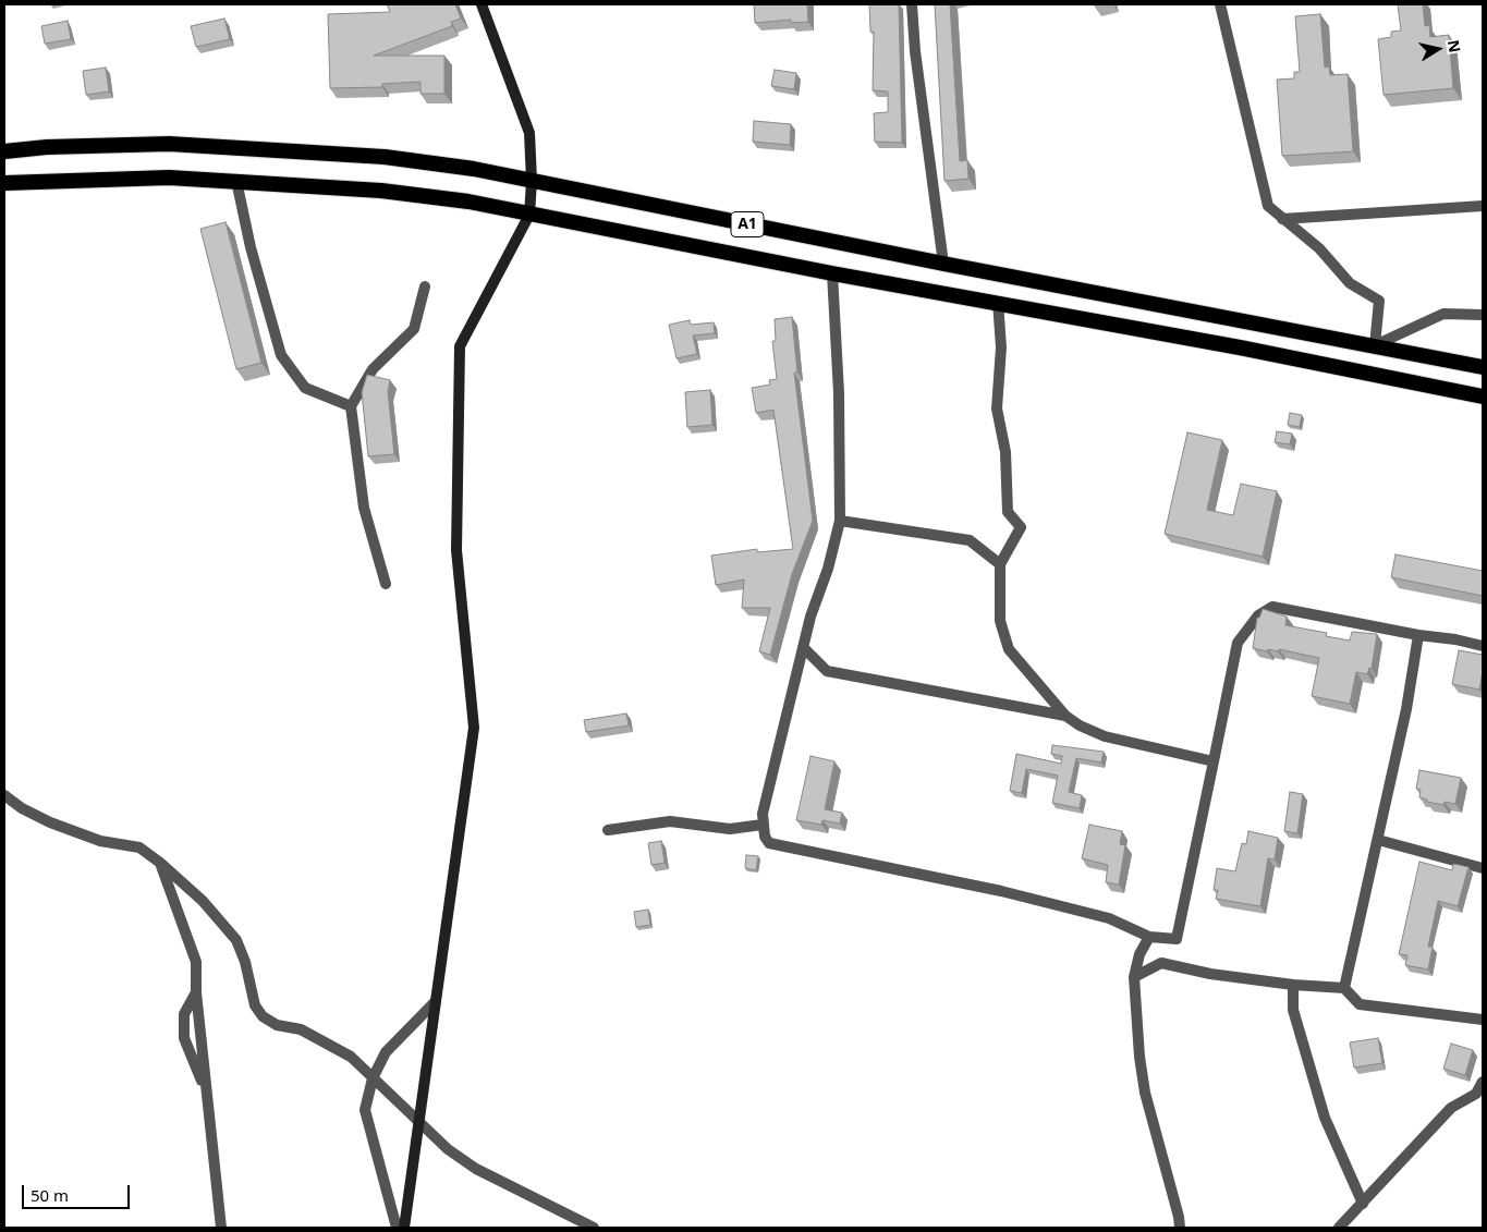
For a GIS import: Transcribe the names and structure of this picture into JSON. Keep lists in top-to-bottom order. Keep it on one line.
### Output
{"streets":{"highway":["A1"]},"scale_bar":"50 m","north":"right"}
